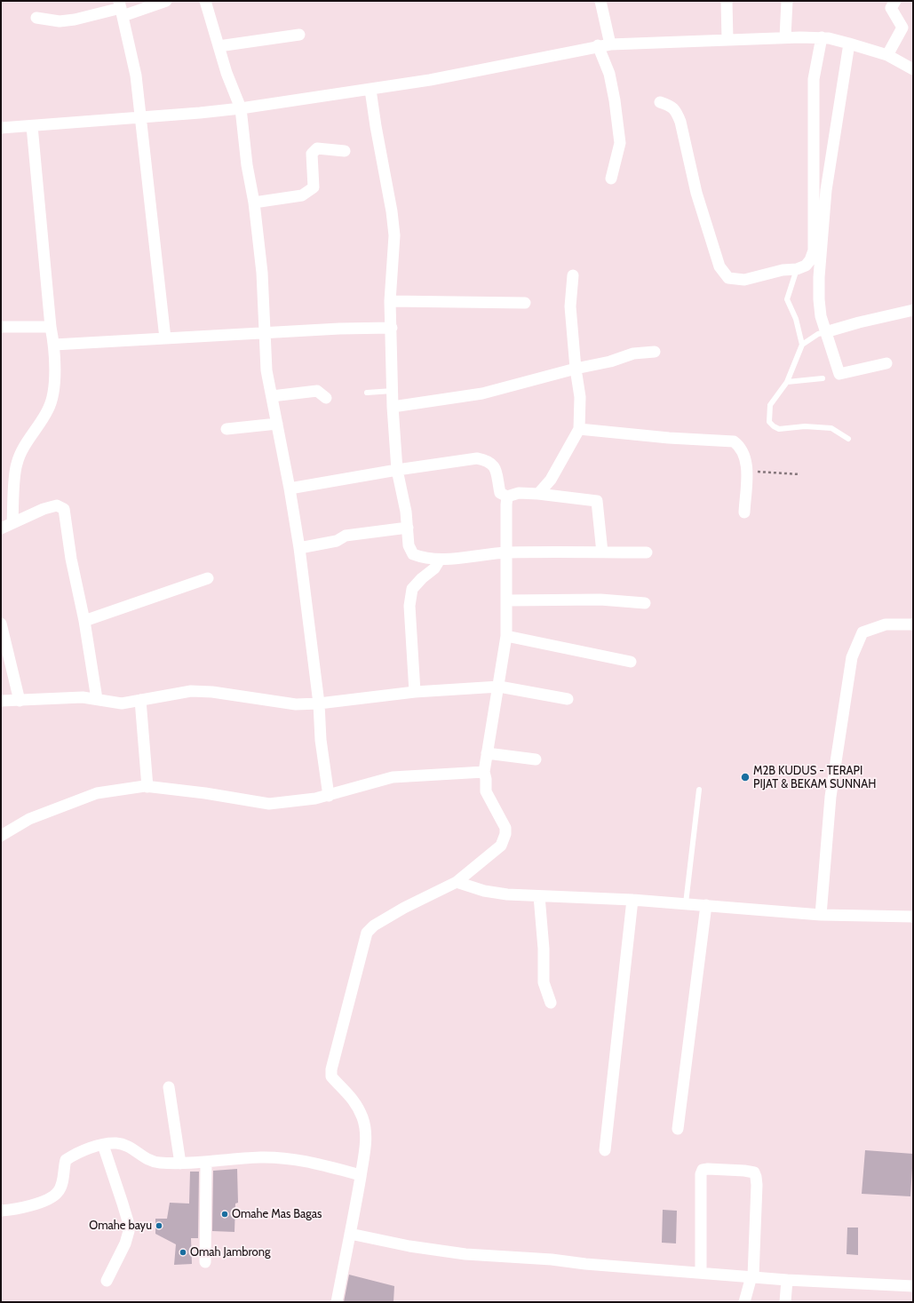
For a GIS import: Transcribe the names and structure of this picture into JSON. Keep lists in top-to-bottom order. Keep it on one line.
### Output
{"places":["M2B KUDUS - TERAPI PIJAT & BEKAM SUNNAH","Omahe Mas Bagas","Omahe bayu","Omah Jambrong"]}
